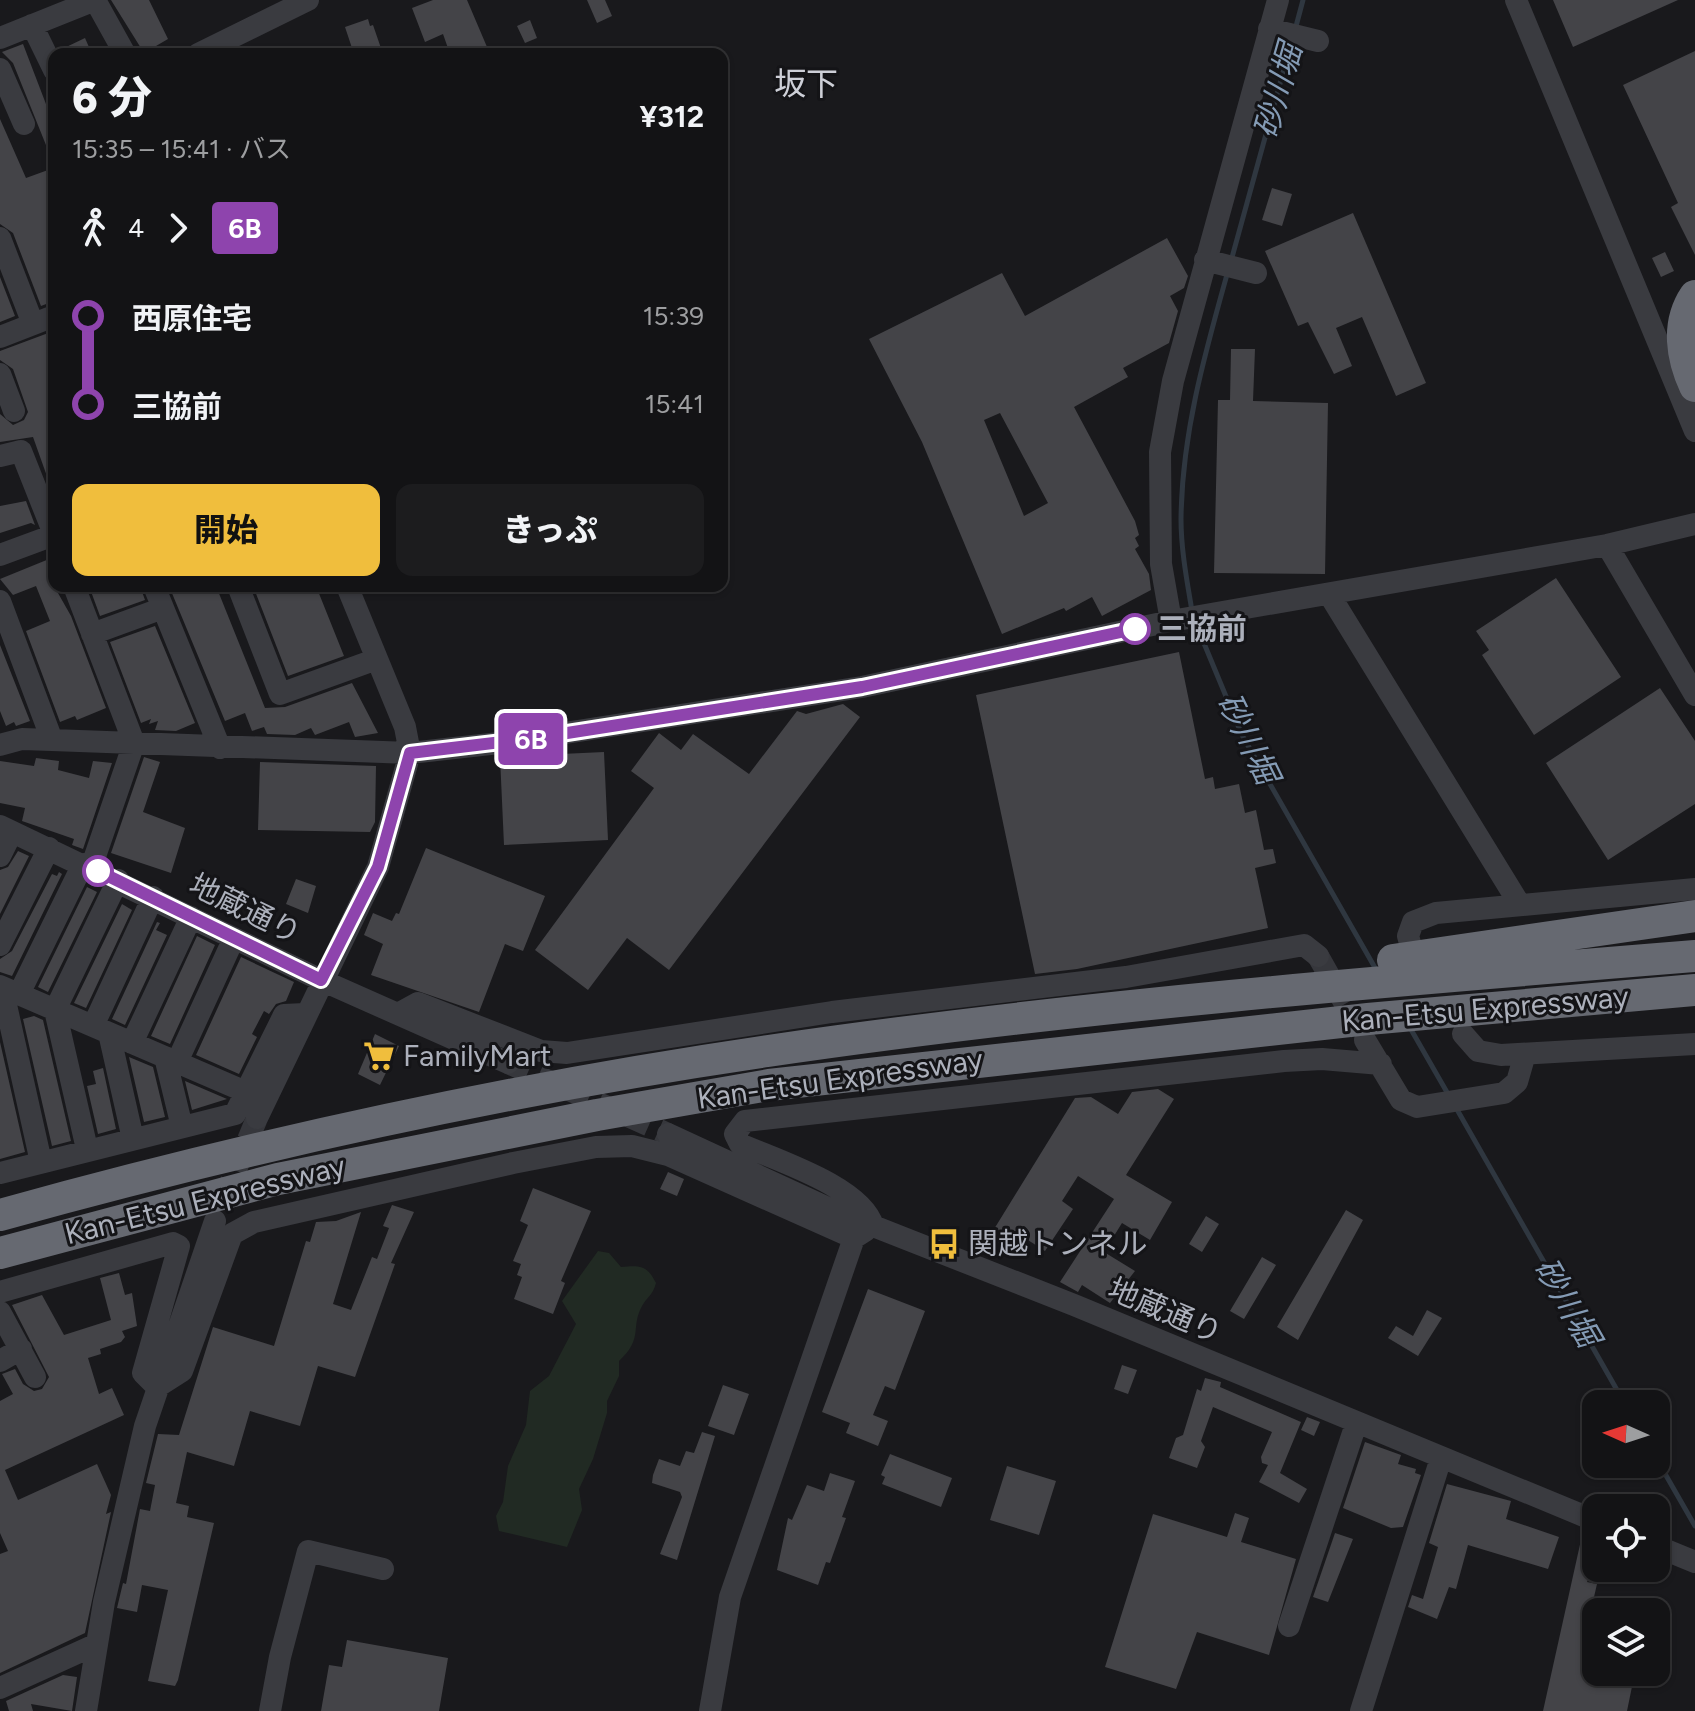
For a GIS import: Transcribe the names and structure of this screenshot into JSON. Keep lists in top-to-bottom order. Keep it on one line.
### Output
{"streets":{"highway":["Kan-Etsu Expressway"],"street":["地蔵通り"]},"districts":["坂下"],"water":["砂川堀"],"places":{"other":["三協前"],"supermarket":["FamilyMart"],"bus stop":["関越トンネル"]},"lines":["bus line 6B"],"north":"left","page":{"on_map":"6B","heading":["6 分","15:35 – 15:41 · バス","¥312"],"legs":["4","6B"],"list":[{"name":"西原住宅","value":"15:39"},{"name":"三協前","value":"15:41"}],"buttons":["開始","きっぷ"]}}
